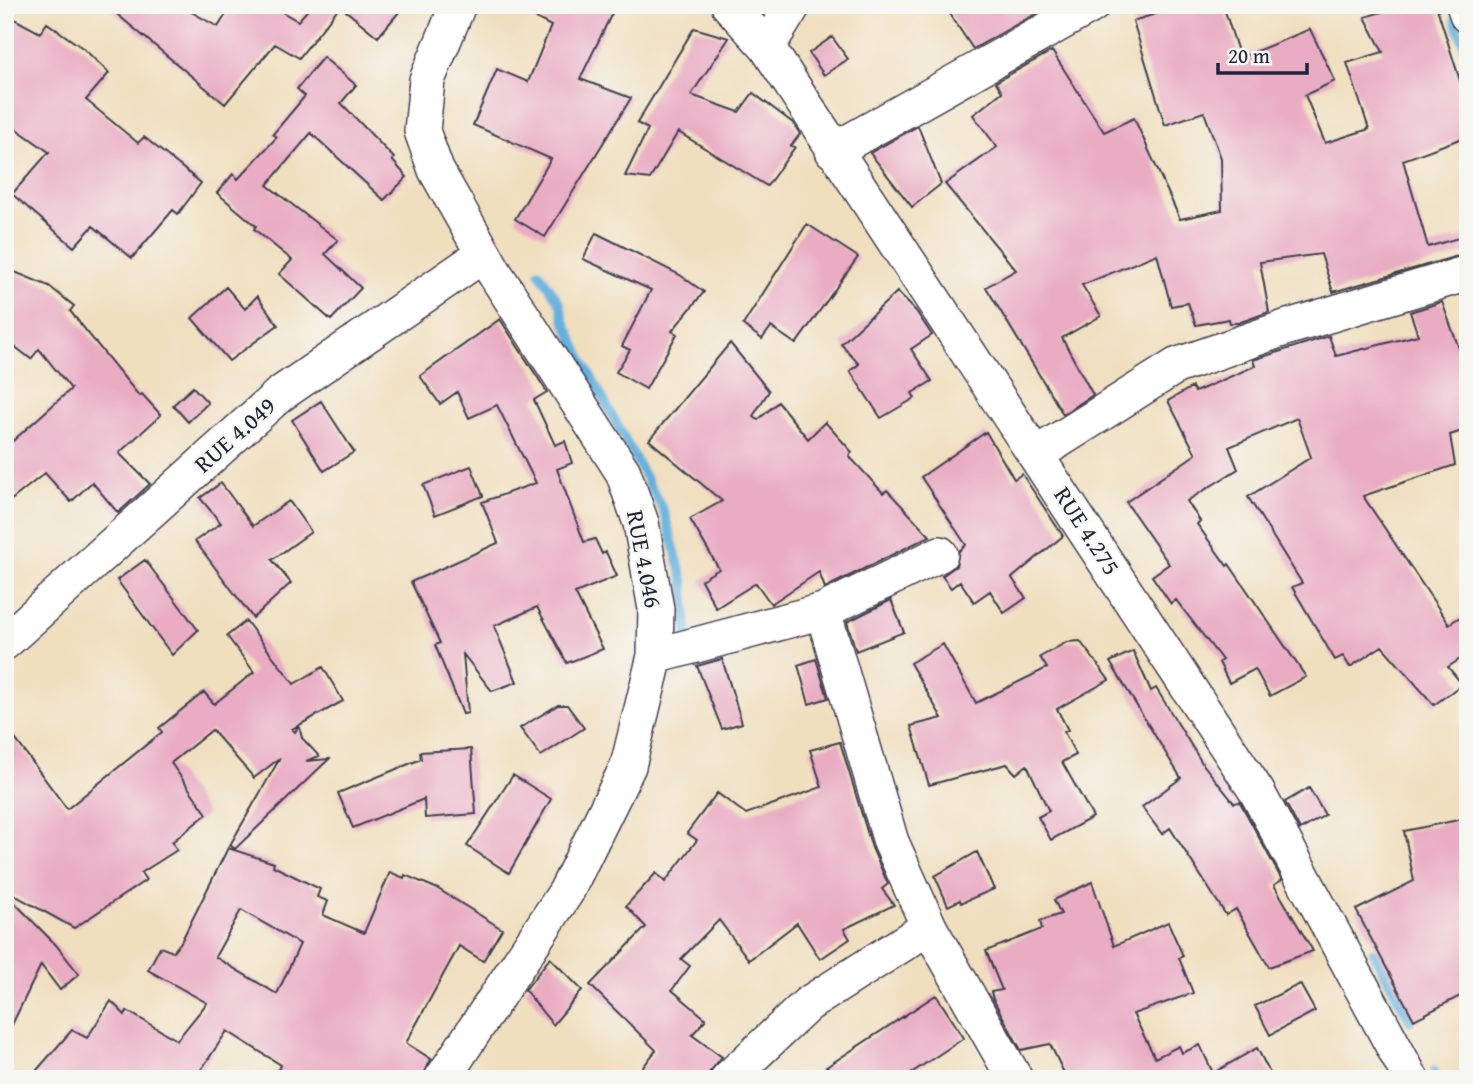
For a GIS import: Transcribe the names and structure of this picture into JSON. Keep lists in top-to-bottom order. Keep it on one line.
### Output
{"streets":{"street":["RUE 4.049","RUE 4.275","RUE 4.046"]},"crossings":[["RUE 4.049","RUE 4.046"]],"scale_bar":"20 m"}
